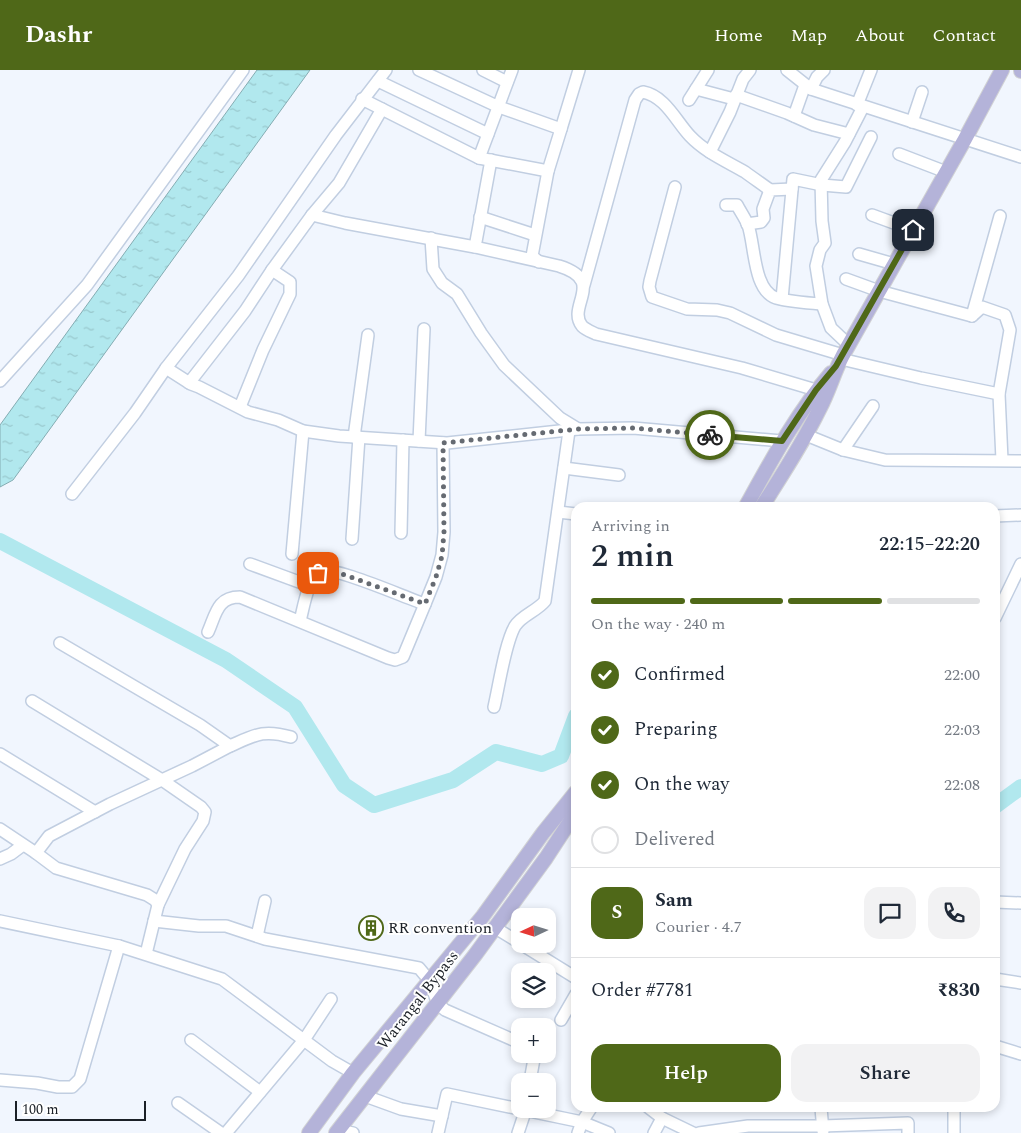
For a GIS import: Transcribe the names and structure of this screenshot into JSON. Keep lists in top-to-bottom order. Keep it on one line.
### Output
{"streets":{"main road":["Warangal Bypass"]},"places":{"building":["RR convention"]},"scale_bar":"100 m","north":"left","page":{"header":"Dashr","nav":["Home","Map","About","Contact"],"heading":["2 min","Arriving in","22:15–22:20"],"panel":["Sam","Courier · 4.7","Order #7781","₹830"],"bar":"On the way · 240 m","list":[["Confirmed","22:00"],["Preparing","22:03"],["On the way","22:08"],"Delivered"],"round":"S","map_buttons":["+","−"],"buttons":["Help","Share"],"scale":"100 m"}}
